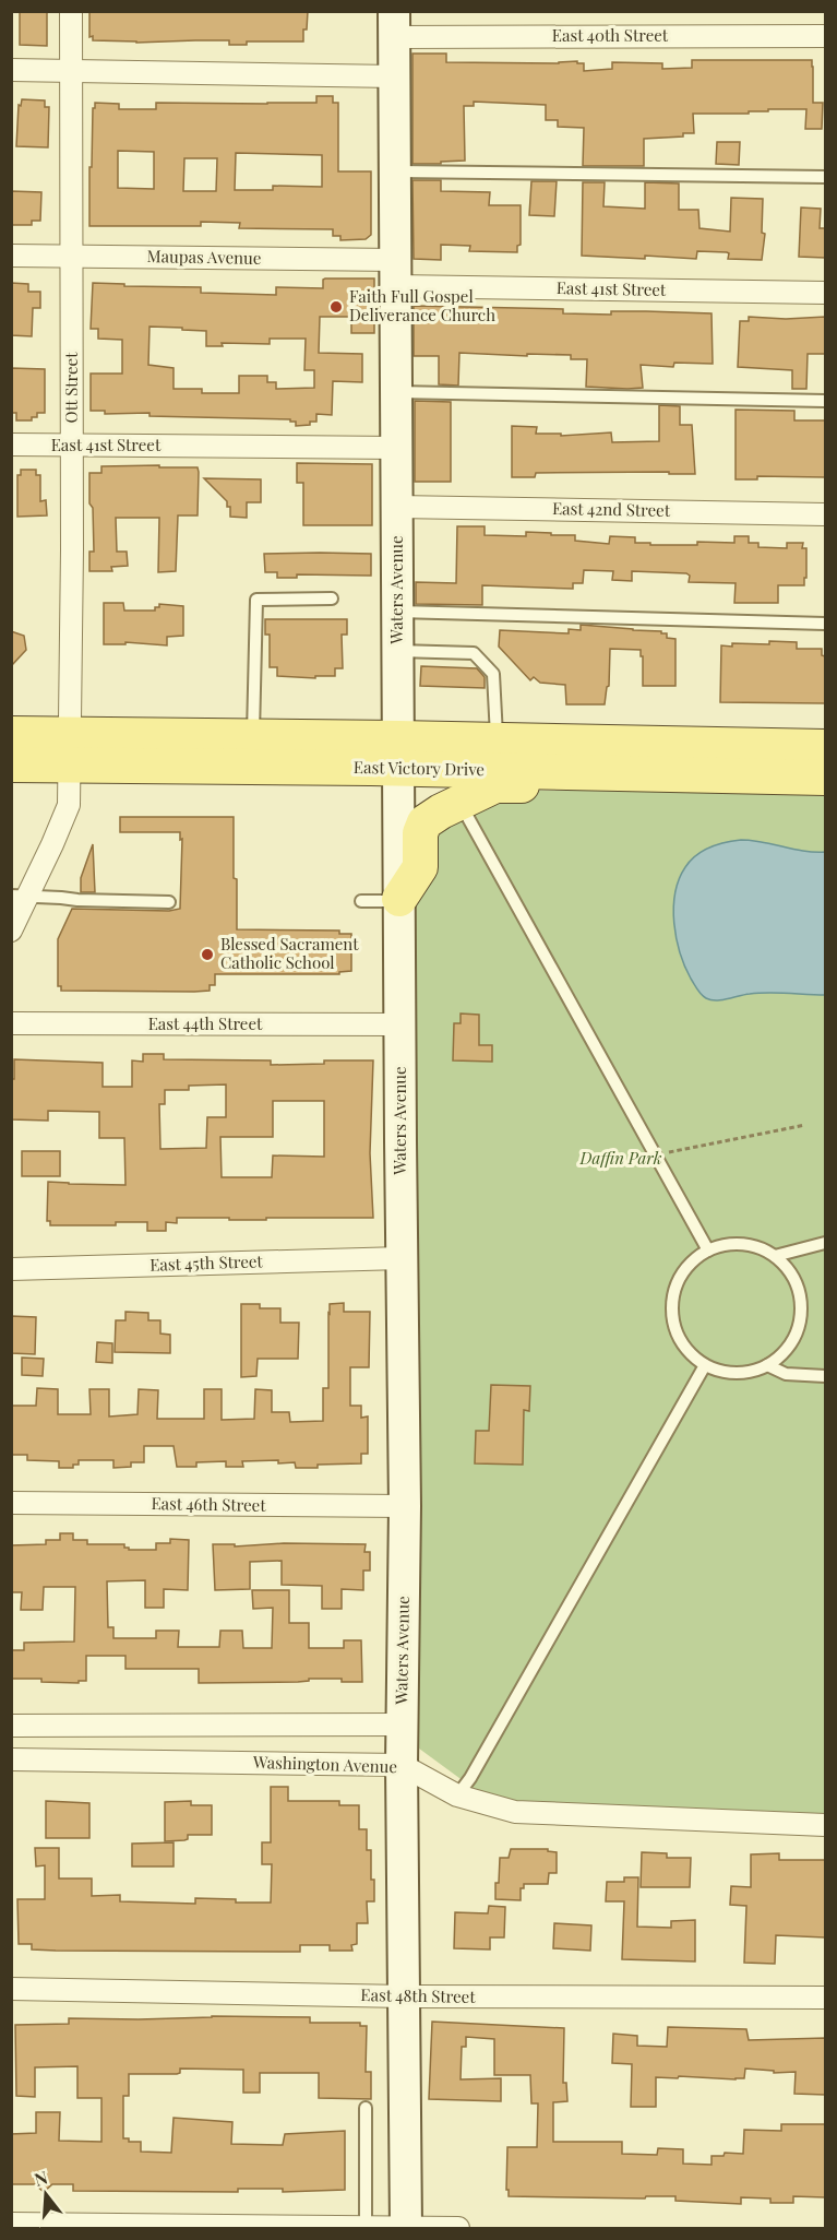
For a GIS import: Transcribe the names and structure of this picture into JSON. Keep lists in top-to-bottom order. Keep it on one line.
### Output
{"streets":{"main road":["Waters Avenue","East Victory Drive"],"street":["East 40th Street","Maupas Avenue","East 41st Street","Ott Street","East 42nd Street","East 44th Street","East 45th Street","East 46th Street","Washington Avenue","East 48th Street"]},"crossings":[["East 40th Street","Waters Avenue"],["Maupas Avenue","East 41st Street"],["Maupas Avenue","Ott Street"],["Maupas Avenue","Waters Avenue"],["East 41st Street","Ott Street"],["East 41st Street","Waters Avenue"],["Ott Street","East Victory Drive"],["East 42nd Street","Waters Avenue"],["Waters Avenue","East Victory Drive"],["Waters Avenue","East 44th Street"],["Waters Avenue","East 45th Street"],["Waters Avenue","East 46th Street"],["Waters Avenue","Washington Avenue"],["Waters Avenue","East 48th Street"]],"parks":["Daffin Park"],"places":["Faith Full Gospel Deliverance Church","Blessed Sacrament Catholic School"],"north":"top"}
